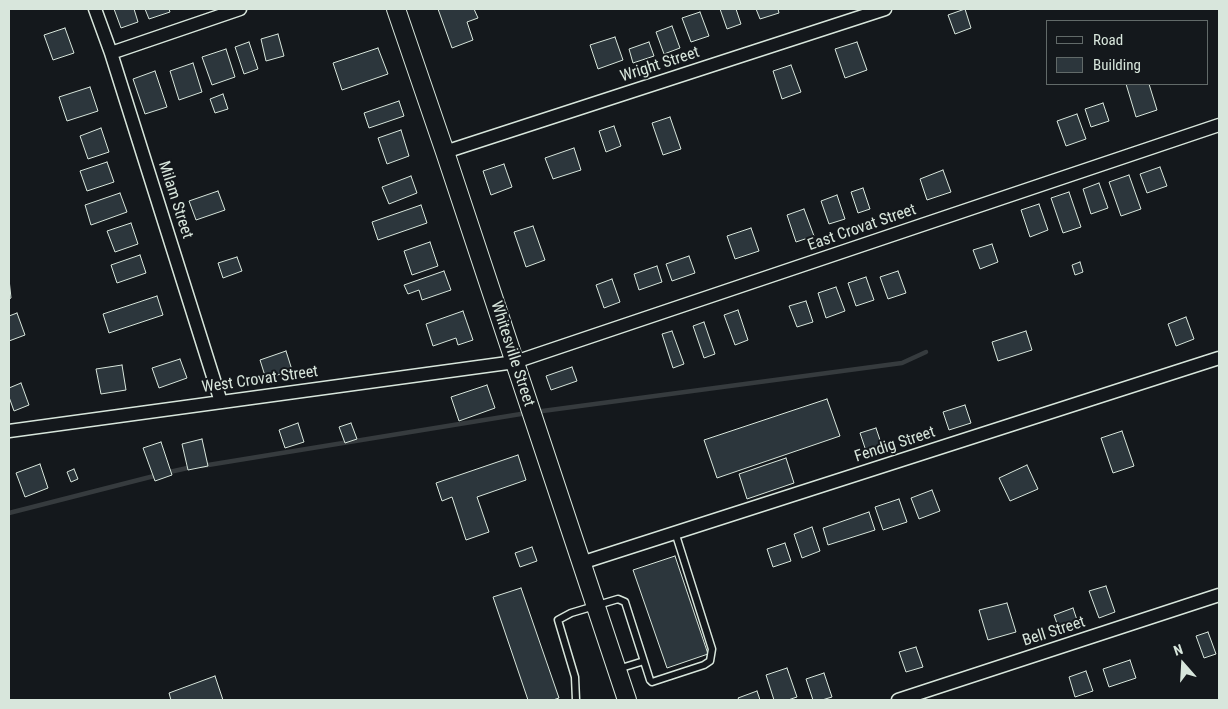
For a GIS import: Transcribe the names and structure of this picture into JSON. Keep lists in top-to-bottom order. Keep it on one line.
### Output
{"streets":{"main road":["Whitesville Street"],"street":["Wright Street","Milam Street","East Crovat Street","West Crovat Street","Fendig Street","Bell Street"]},"crossings":[["Wright Street","Whitesville Street"],["Milam Street","West Crovat Street"],["East Crovat Street","Whitesville Street"],["East Crovat Street","West Crovat Street"],["Whitesville Street","West Crovat Street"],["Whitesville Street","Fendig Street"]],"legend":["Road","Building"],"north":"top"}
